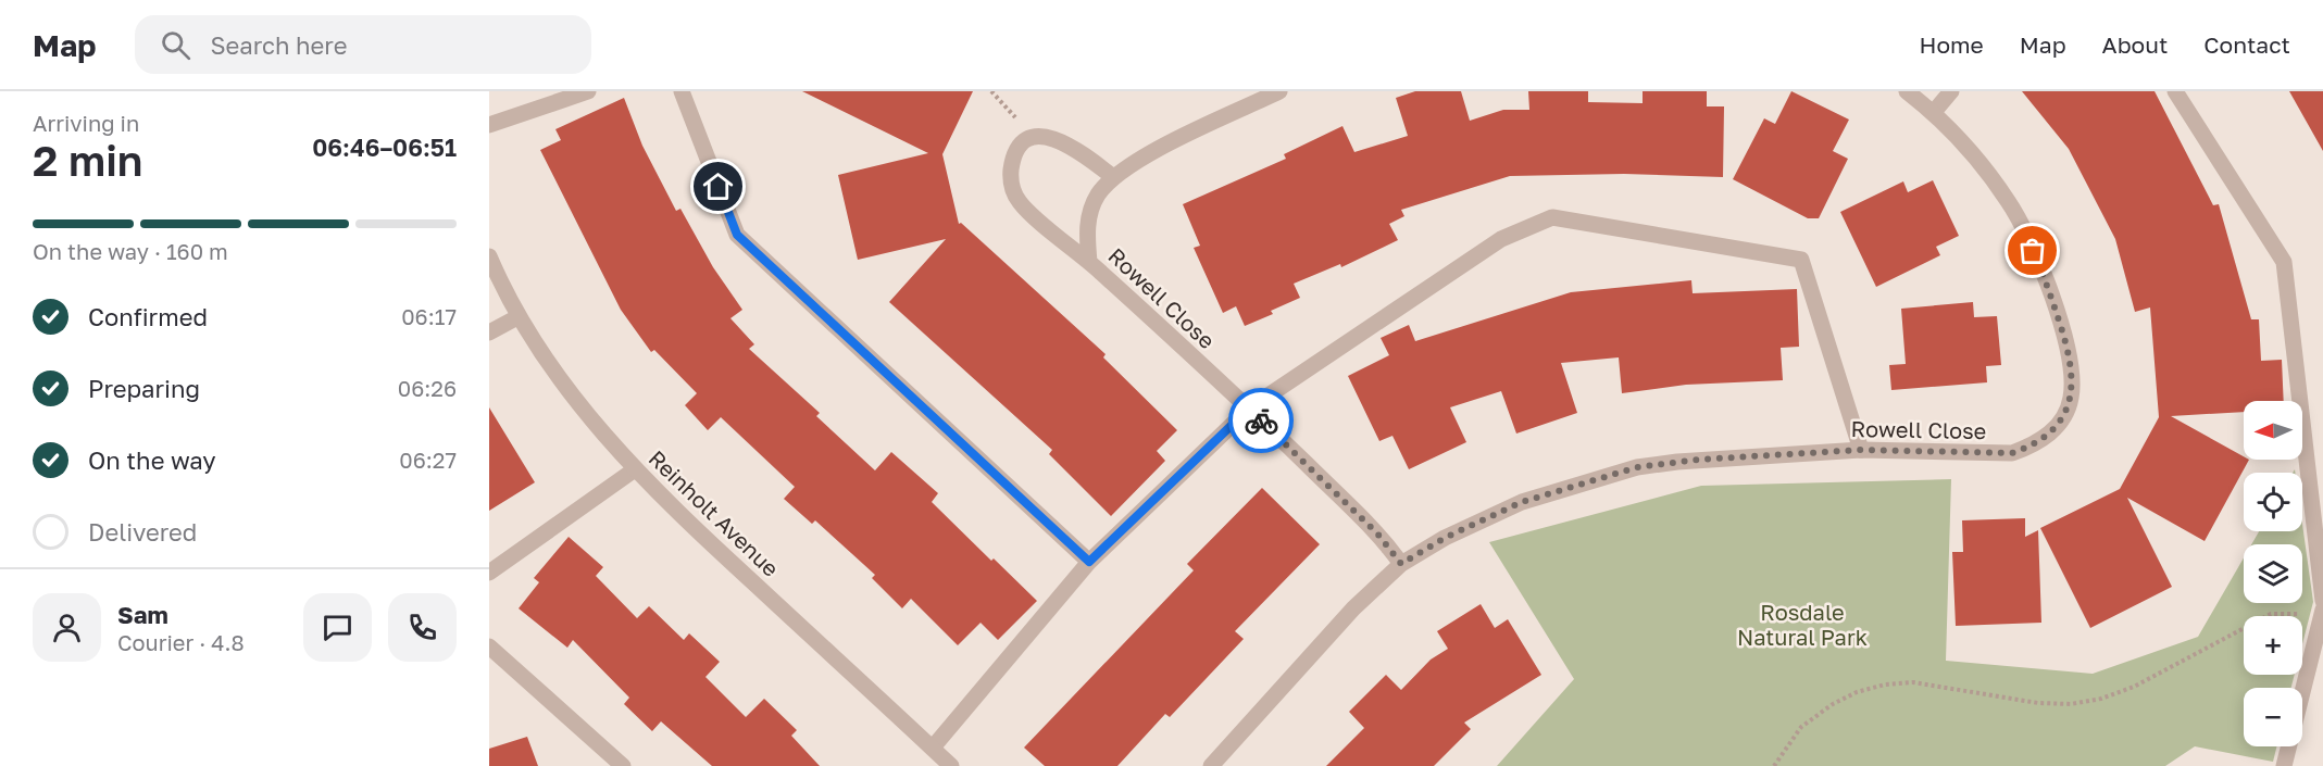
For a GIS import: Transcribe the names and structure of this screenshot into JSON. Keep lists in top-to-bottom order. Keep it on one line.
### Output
{"streets":{"street":["Rowell Close","Reinholt Avenue"]},"parks":["Rosdale Natural Park"],"north":"left","page":{"header":"Map","search":"Search here","nav":["Home","Map","About","Contact"],"heading":["2 min","Arriving in","06:46–06:51"],"panel":["Sam","Courier · 4.8"],"bar":"On the way · 160 m","list":[["Confirmed","06:17"],["Preparing","06:26"],["On the way","06:27"],"Delivered"],"map_buttons":["+","−"]}}
